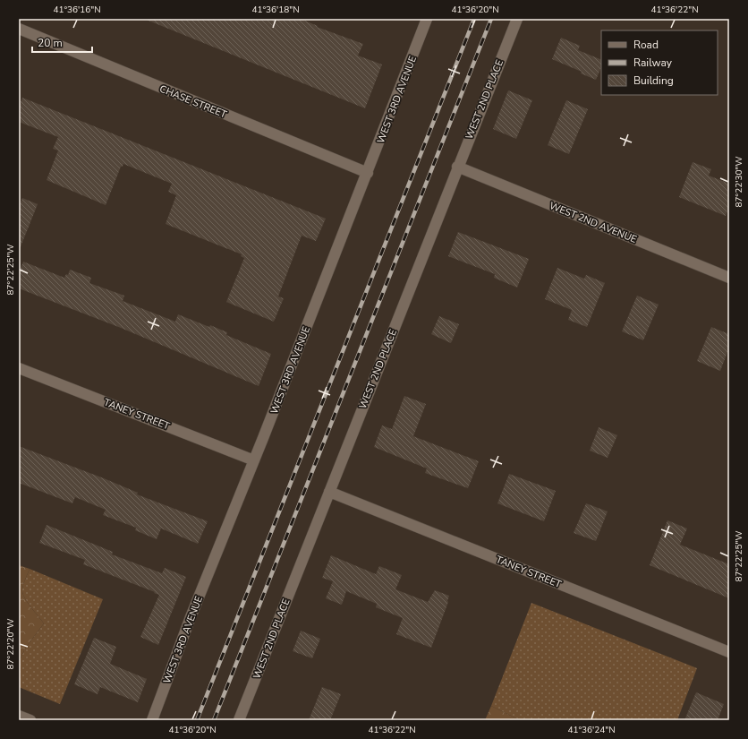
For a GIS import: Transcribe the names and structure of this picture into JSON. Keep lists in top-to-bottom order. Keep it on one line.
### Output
{"streets":{"street":["WEST 3RD AVENUE","WEST 2ND PLACE","CHASE STREET","WEST 2ND AVENUE","TANEY STREET"]},"crossings":[["WEST 3RD AVENUE","CHASE STREET"],["WEST 3RD AVENUE","TANEY STREET"],["WEST 2ND PLACE","WEST 2ND AVENUE"],["WEST 2ND PLACE","TANEY STREET"]],"legend":["Road","Railway","Building"],"scale_bar":"20 m","coordinates":["41°36'16\"N","41°36'18\"N","41°36'20\"N","41°36'22\"N","87°22'30\"W","87°22'25\"W","87°22'20\"W","41°36'24\"N"]}
